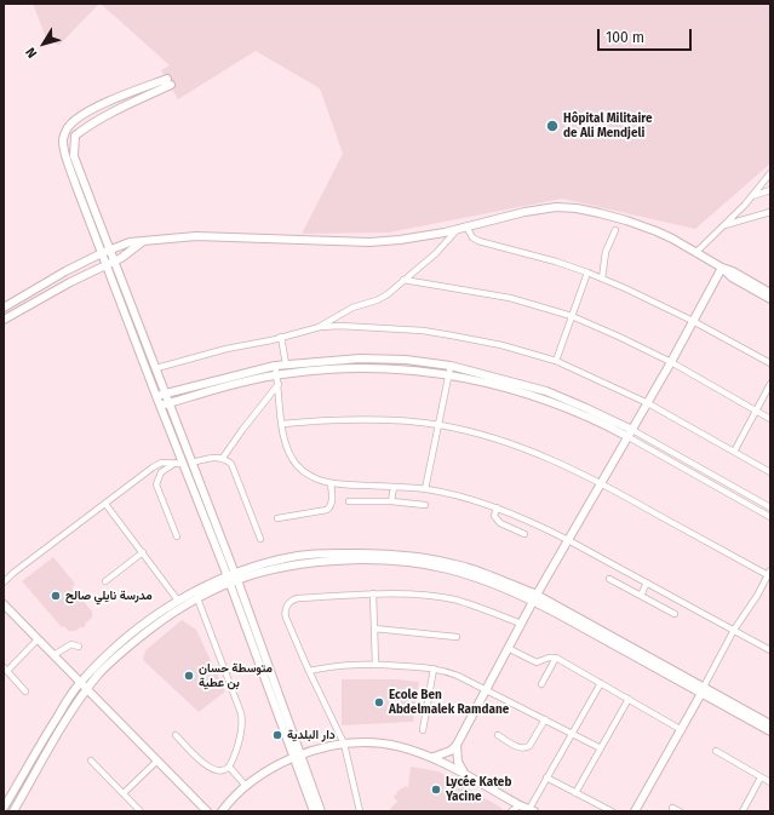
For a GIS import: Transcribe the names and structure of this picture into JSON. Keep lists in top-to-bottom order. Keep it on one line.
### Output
{"places":["Hôpital Militaire de Ali Mendjeli","مدرسة نايلي صالح","متوسطة حسان بن عطية","Ecole Ben Abdelmalek Ramdane","دار البلدية","Lycée Kateb Yacine"],"scale_bar":"100 m","north":"bottom left"}
